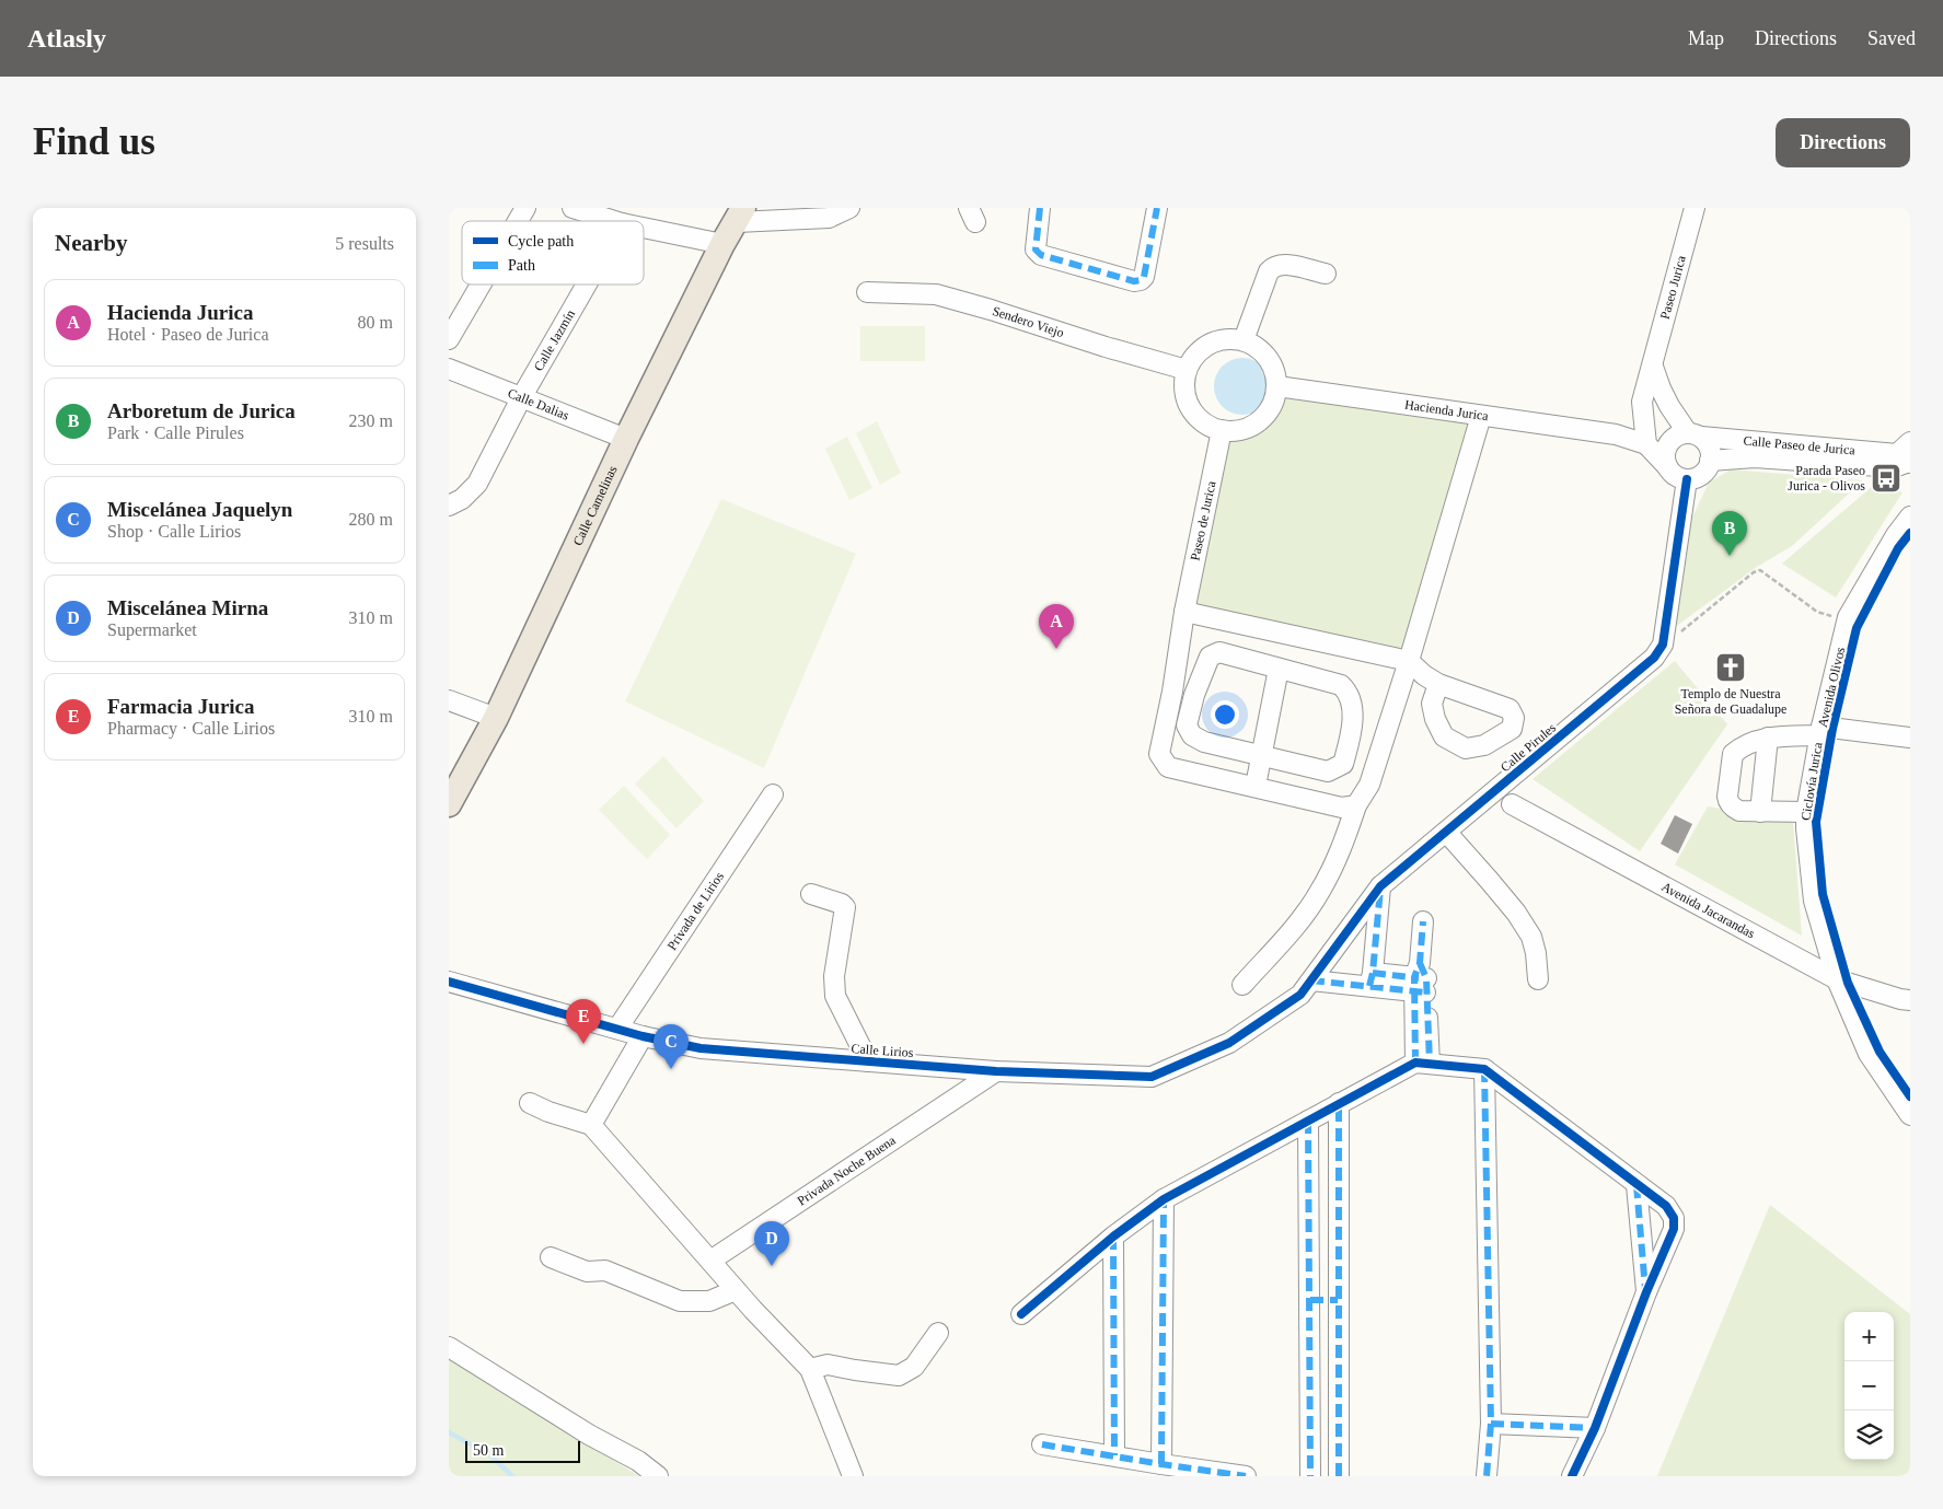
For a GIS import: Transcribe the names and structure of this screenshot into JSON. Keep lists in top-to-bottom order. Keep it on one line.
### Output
{"streets":{"main road":["Calle Camelinas"],"street":["Paseo Jurica","Sendero Viejo","Calle Jazmín","Calle Dalias","Hacienda Jurica","Calle Paseo de Jurica","Paseo de Jurica","Avenida Olivos","Calle Pirules","Avenida Jacarandas","Privada de Lirios","Calle Lirios","Privada Noche Buena"],"cycle path":["Ciclovía Jurica"]},"crossings":[["Paseo Jurica","Hacienda Jurica"],["Sendero Viejo","Hacienda Jurica"],["Sendero Viejo","Paseo de Jurica"],["Calle Jazmín","Calle Dalias"],["Calle Dalias","Calle Camelinas"],["Hacienda Jurica","Paseo de Jurica"],["Calle Paseo de Jurica","Calle Pirules"],["Avenida Olivos","Avenida Jacarandas"],["Calle Pirules","Calle Lirios"],["Privada de Lirios","Calle Lirios"],["Calle Lirios","Privada Noche Buena"]],"places":{"bus stop":["Parada Paseo Jurica - Olivos"],"church":["Templo de Nuestra Señora de Guadalupe"]},"legend":["Cycle path","Path"],"scale_bar":"50 m","page":{"header":"Atlasly","nav":["Map","Directions","Saved"],"buttons":"Directions","title":"Find us","heading":["Nearby","5 results"],"list":[{"mark":"A","name":"Hacienda Jurica","note":"Hotel · Paseo de Jurica","value":"80 m"},{"mark":"B","name":"Arboretum de Jurica","note":"Park · Calle Pirules","value":"230 m"},{"mark":"C","name":"Miscelánea Jaquelyn","note":"Shop · Calle Lirios","value":"280 m"},{"mark":"D","name":"Miscelánea Mirna","note":"Supermarket","value":"310 m"},{"mark":"E","name":"Farmacia Jurica","note":"Pharmacy · Calle Lirios","value":"310 m"}],"pins":["B","A","E","C","D"],"map_buttons":["+","−"],"scale":"50 m"}}
